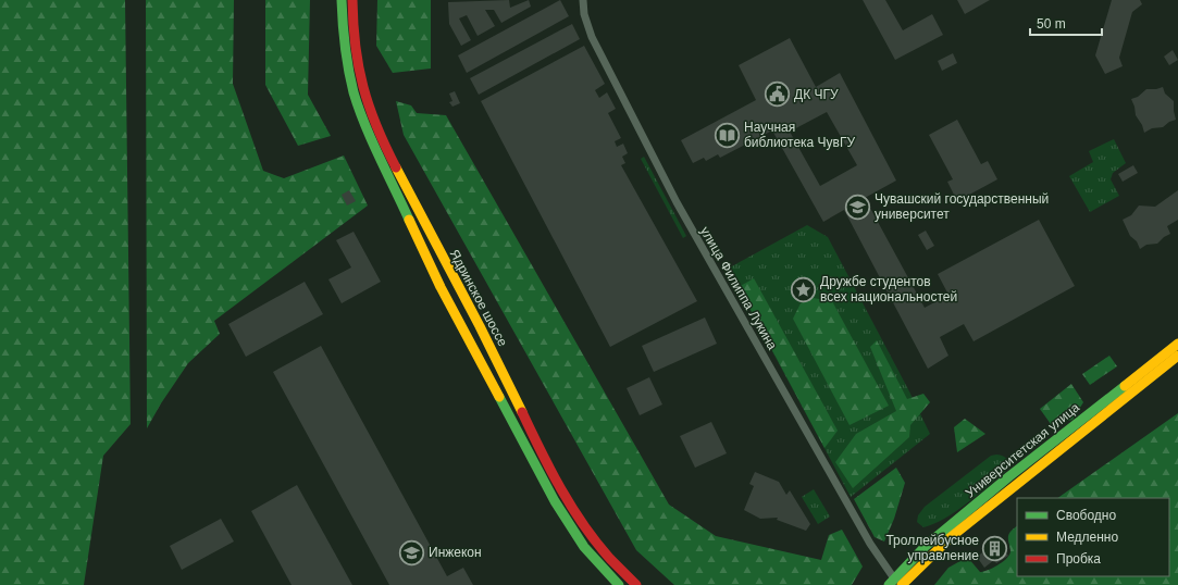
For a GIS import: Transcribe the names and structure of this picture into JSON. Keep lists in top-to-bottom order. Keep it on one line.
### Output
{"streets":{"main road":["Ядринское шоссе","Университетская улица"],"street":["улица Филиппа Лукина"]},"crossings":[["улица Филиппа Лукина","Университетская улица"]],"places":{"public building":["ДК ЧГУ"],"library":["Научная библиотека ЧувГУ"],"school or university":["Чувашский государственный университет","Инжекон"],"place":["Дружбе студентов всех национальностей"],"building":["Троллейбусное управление"]},"legend":["Свободно","Медленно","Пробка"],"scale_bar":"50 m"}
